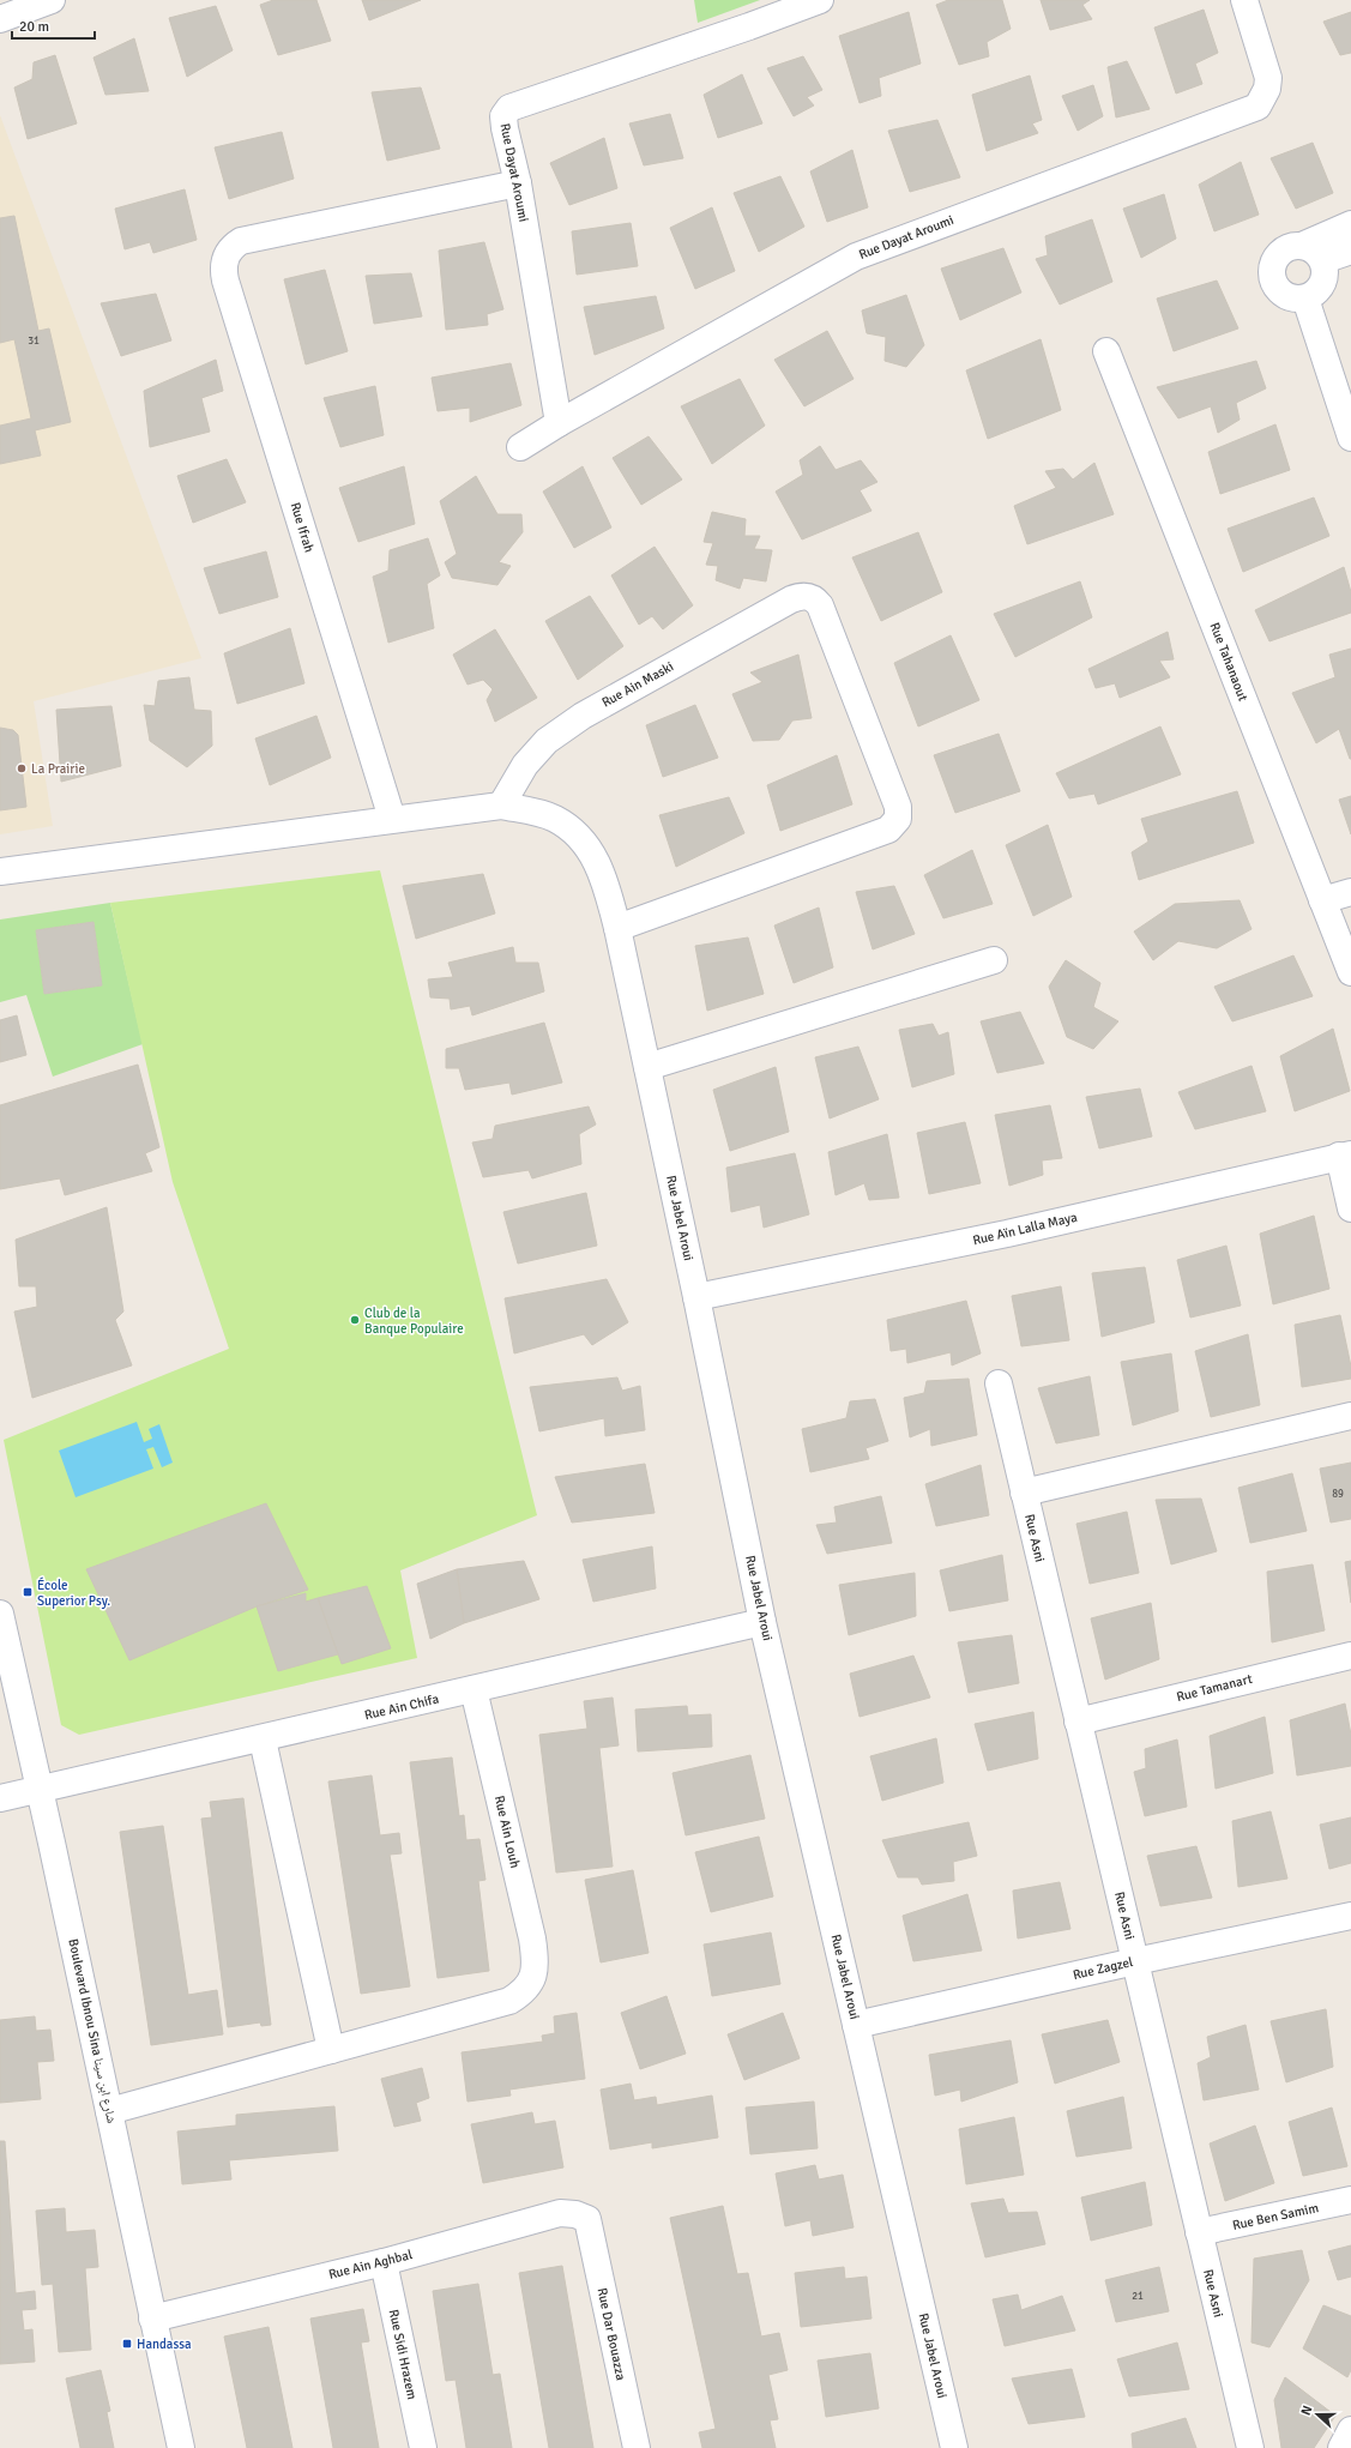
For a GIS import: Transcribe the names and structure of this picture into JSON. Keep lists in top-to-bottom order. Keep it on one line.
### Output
{"streets":{"street":["Rue Dayat Aroumi","Rue Ifrah","Rue Tahanaout","Rue Ain Maski","Rue Jabel Aroui","Rue Aïn Lalla Maya","Rue Asni","Rue Tamanart","Rue Ain Chifa","Rue Ain Louh","Rue Zagzel","Boulevard Ibnou Sina شارع ابن سينا","Rue Ben Samim","Rue Ain Aghbal","Rue Dar Bouazza","Rue Sidi Hrazem"]},"crossings":[["Rue Dayat Aroumi","Rue Ifrah"],["Rue Ifrah","Rue Jabel Aroui"],["Rue Ain Maski","Rue Jabel Aroui"],["Rue Jabel Aroui","Rue Aïn Lalla Maya"],["Rue Jabel Aroui","Rue Ain Chifa"],["Rue Jabel Aroui","Rue Zagzel"],["Rue Asni","Rue Tamanart"],["Rue Asni","Rue Zagzel"],["Rue Asni","Rue Ben Samim"],["Rue Ain Chifa","Rue Ain Louh"],["Rue Ain Chifa","Boulevard Ibnou Sina شارع ابن سينا"],["Boulevard Ibnou Sina شارع ابن سينا","Rue Ain Aghbal"],["Rue Ain Aghbal","Rue Dar Bouazza"],["Rue Ain Aghbal","Rue Sidi Hrazem"]],"places":{"other":["La Prairie","Club de la Banque Populaire"],"transit":["École Superior Psy.","Handassa"]},"house_numbers":["31","89","21"],"scale_bar":"20 m","north":"left"}
